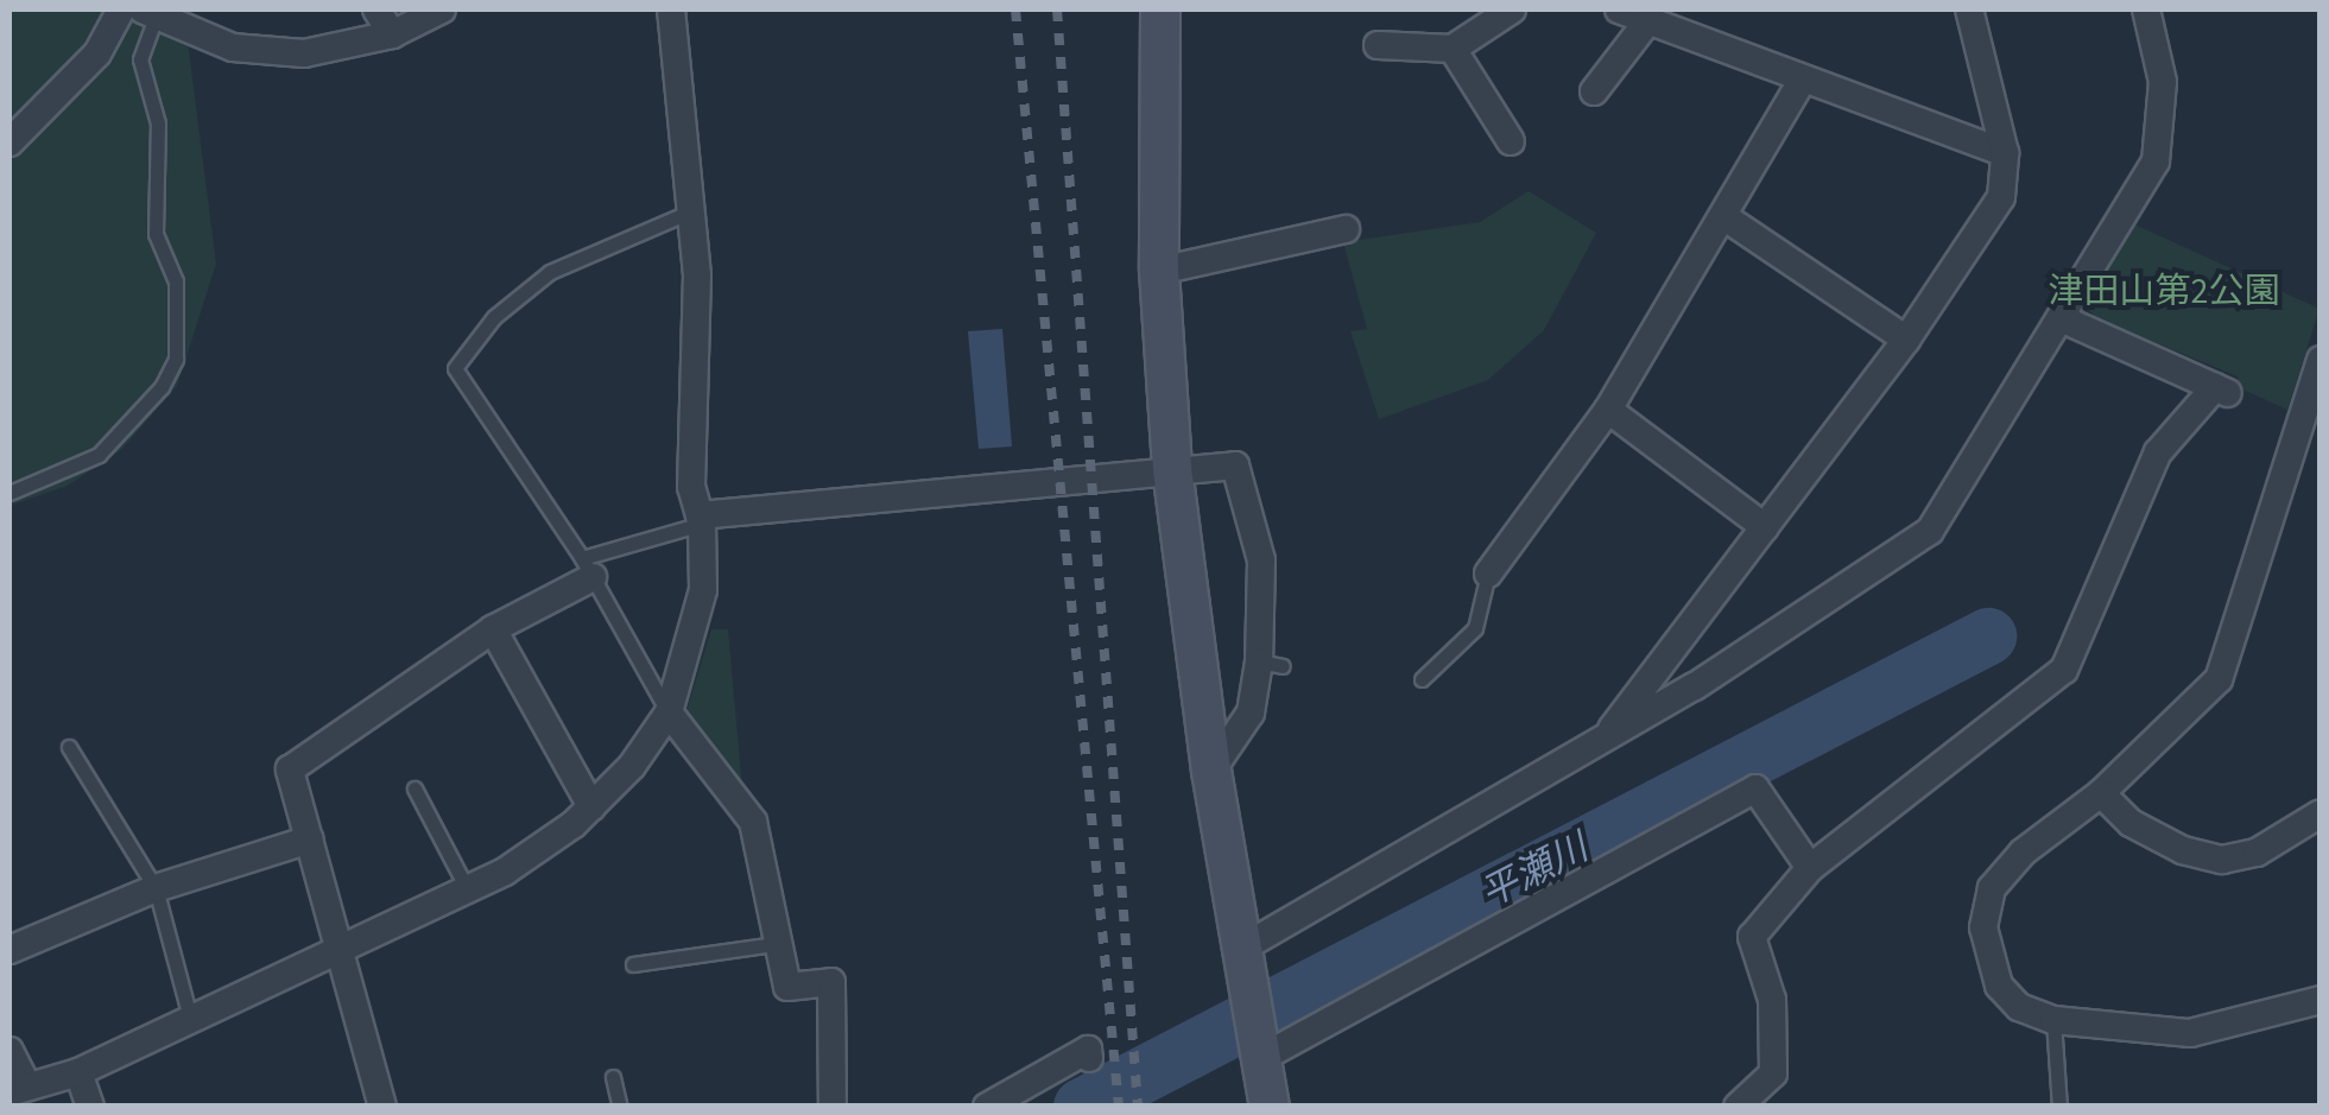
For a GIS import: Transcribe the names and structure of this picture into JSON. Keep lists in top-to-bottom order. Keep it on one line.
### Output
{"water":["平瀬川"],"parks":["津田山第2公園"]}
